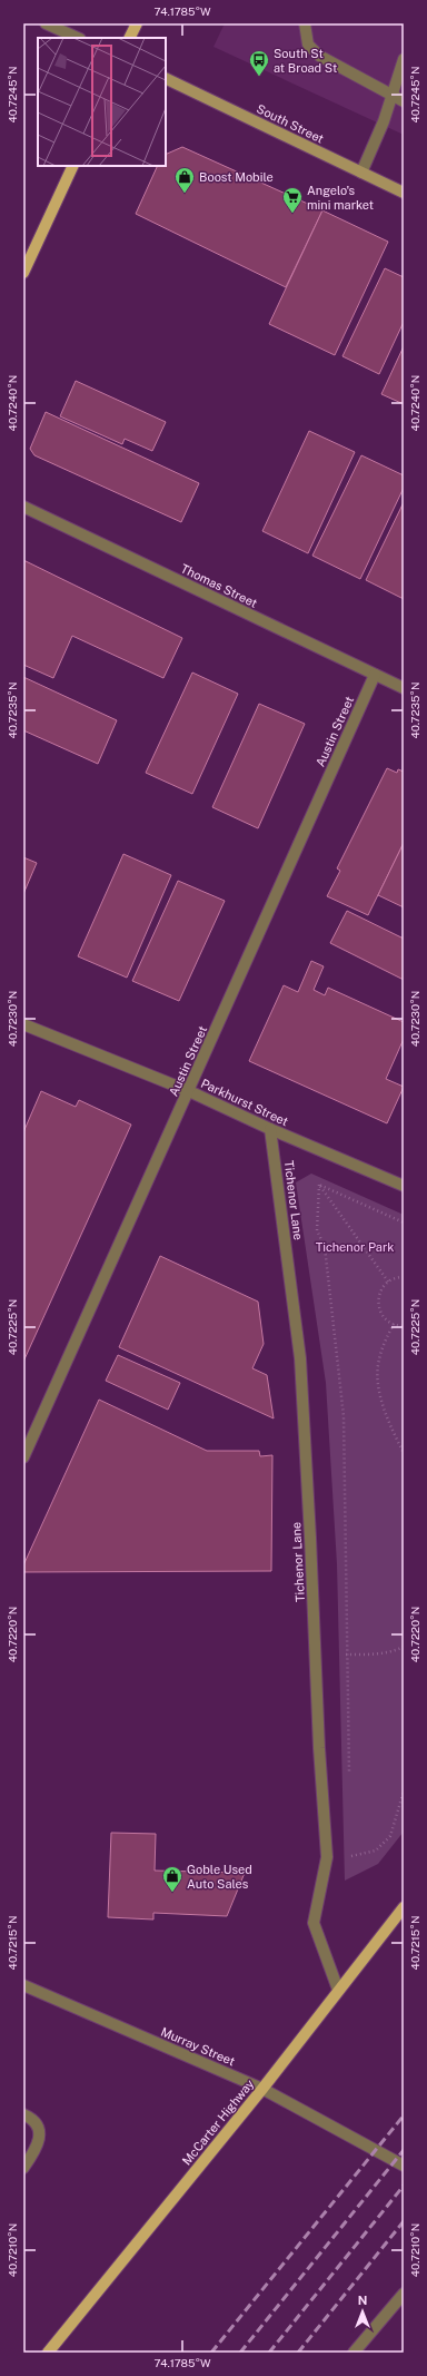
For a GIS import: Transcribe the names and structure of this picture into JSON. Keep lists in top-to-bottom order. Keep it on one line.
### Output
{"streets":{"main road":["South Street","McCarter Highway"],"street":["Thomas Street","Austin Street","Parkhurst Street","Tichenor Lane","Murray Street"]},"crossings":[["Thomas Street","Austin Street"],["Austin Street","Parkhurst Street"],["Parkhurst Street","Tichenor Lane"],["Tichenor Lane","McCarter Highway"],["Murray Street","McCarter Highway"]],"parks":["Tichenor Park"],"places":{"bus stop":["South St at Broad St"],"shop":["Boost Mobile","Goble Used Auto Sales"],"supermarket":["Angelo's mini market"]},"north":"top","coordinates":["74.1785°W","40.7245°N","40.7240°N","40.7235°N","40.7230°N","40.7225°N","40.7220°N","40.7215°N","40.7210°N"]}
